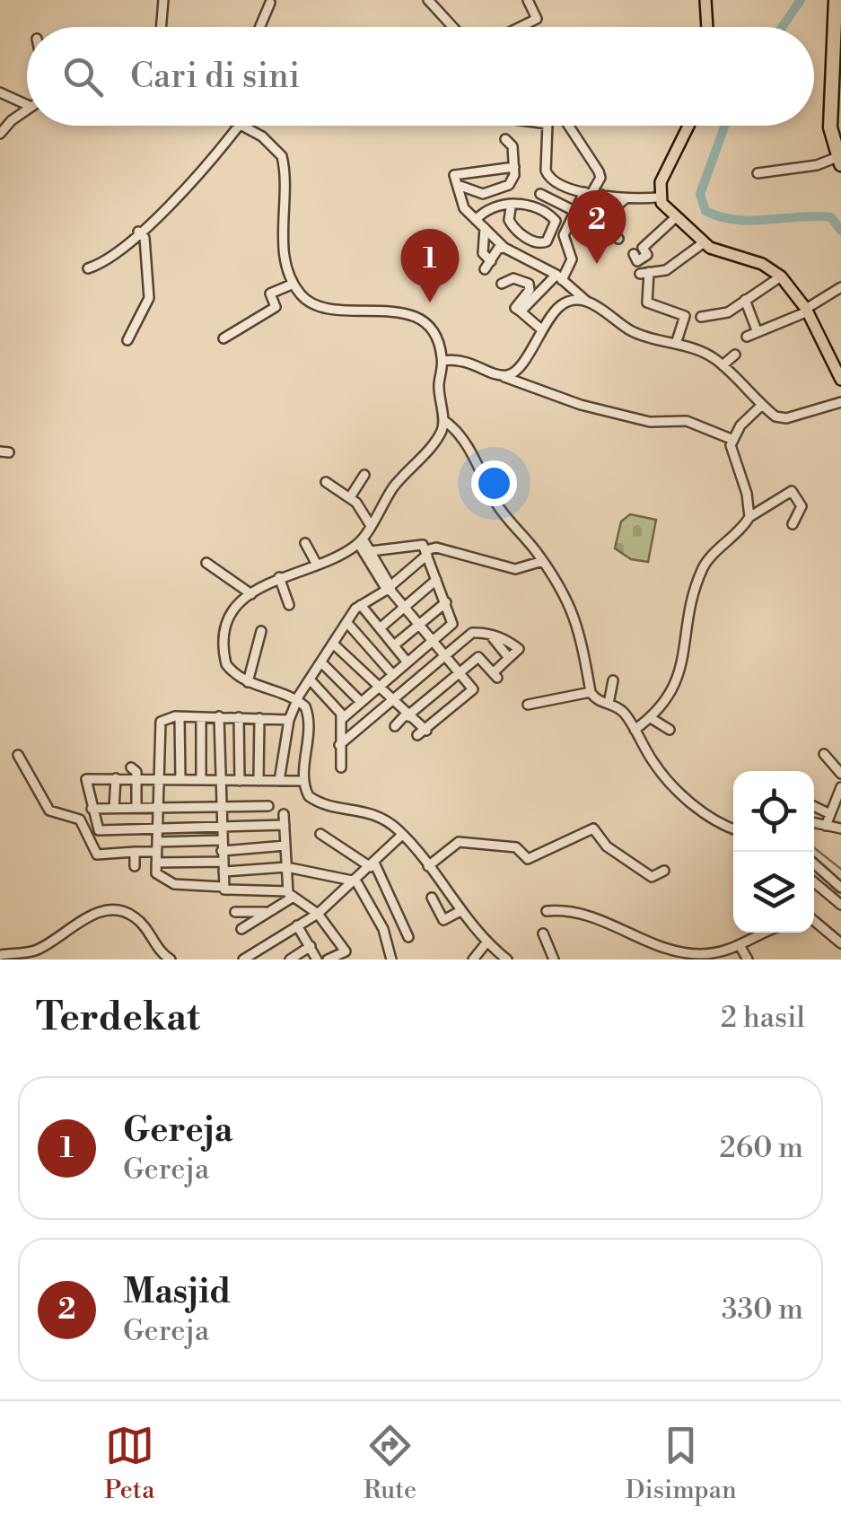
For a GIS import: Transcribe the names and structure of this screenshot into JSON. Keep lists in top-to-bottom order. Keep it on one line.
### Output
{"page":{"search":"Cari di sini","pins":["2","1"],"heading":["Terdekat","2 hasil"],"list":[{"mark":"1","name":"Gereja","note":"Gereja","value":"260 m"},{"mark":"2","name":"Masjid","note":"Gereja","value":"330 m"}],"nav":["Peta","Rute","Disimpan"]}}
